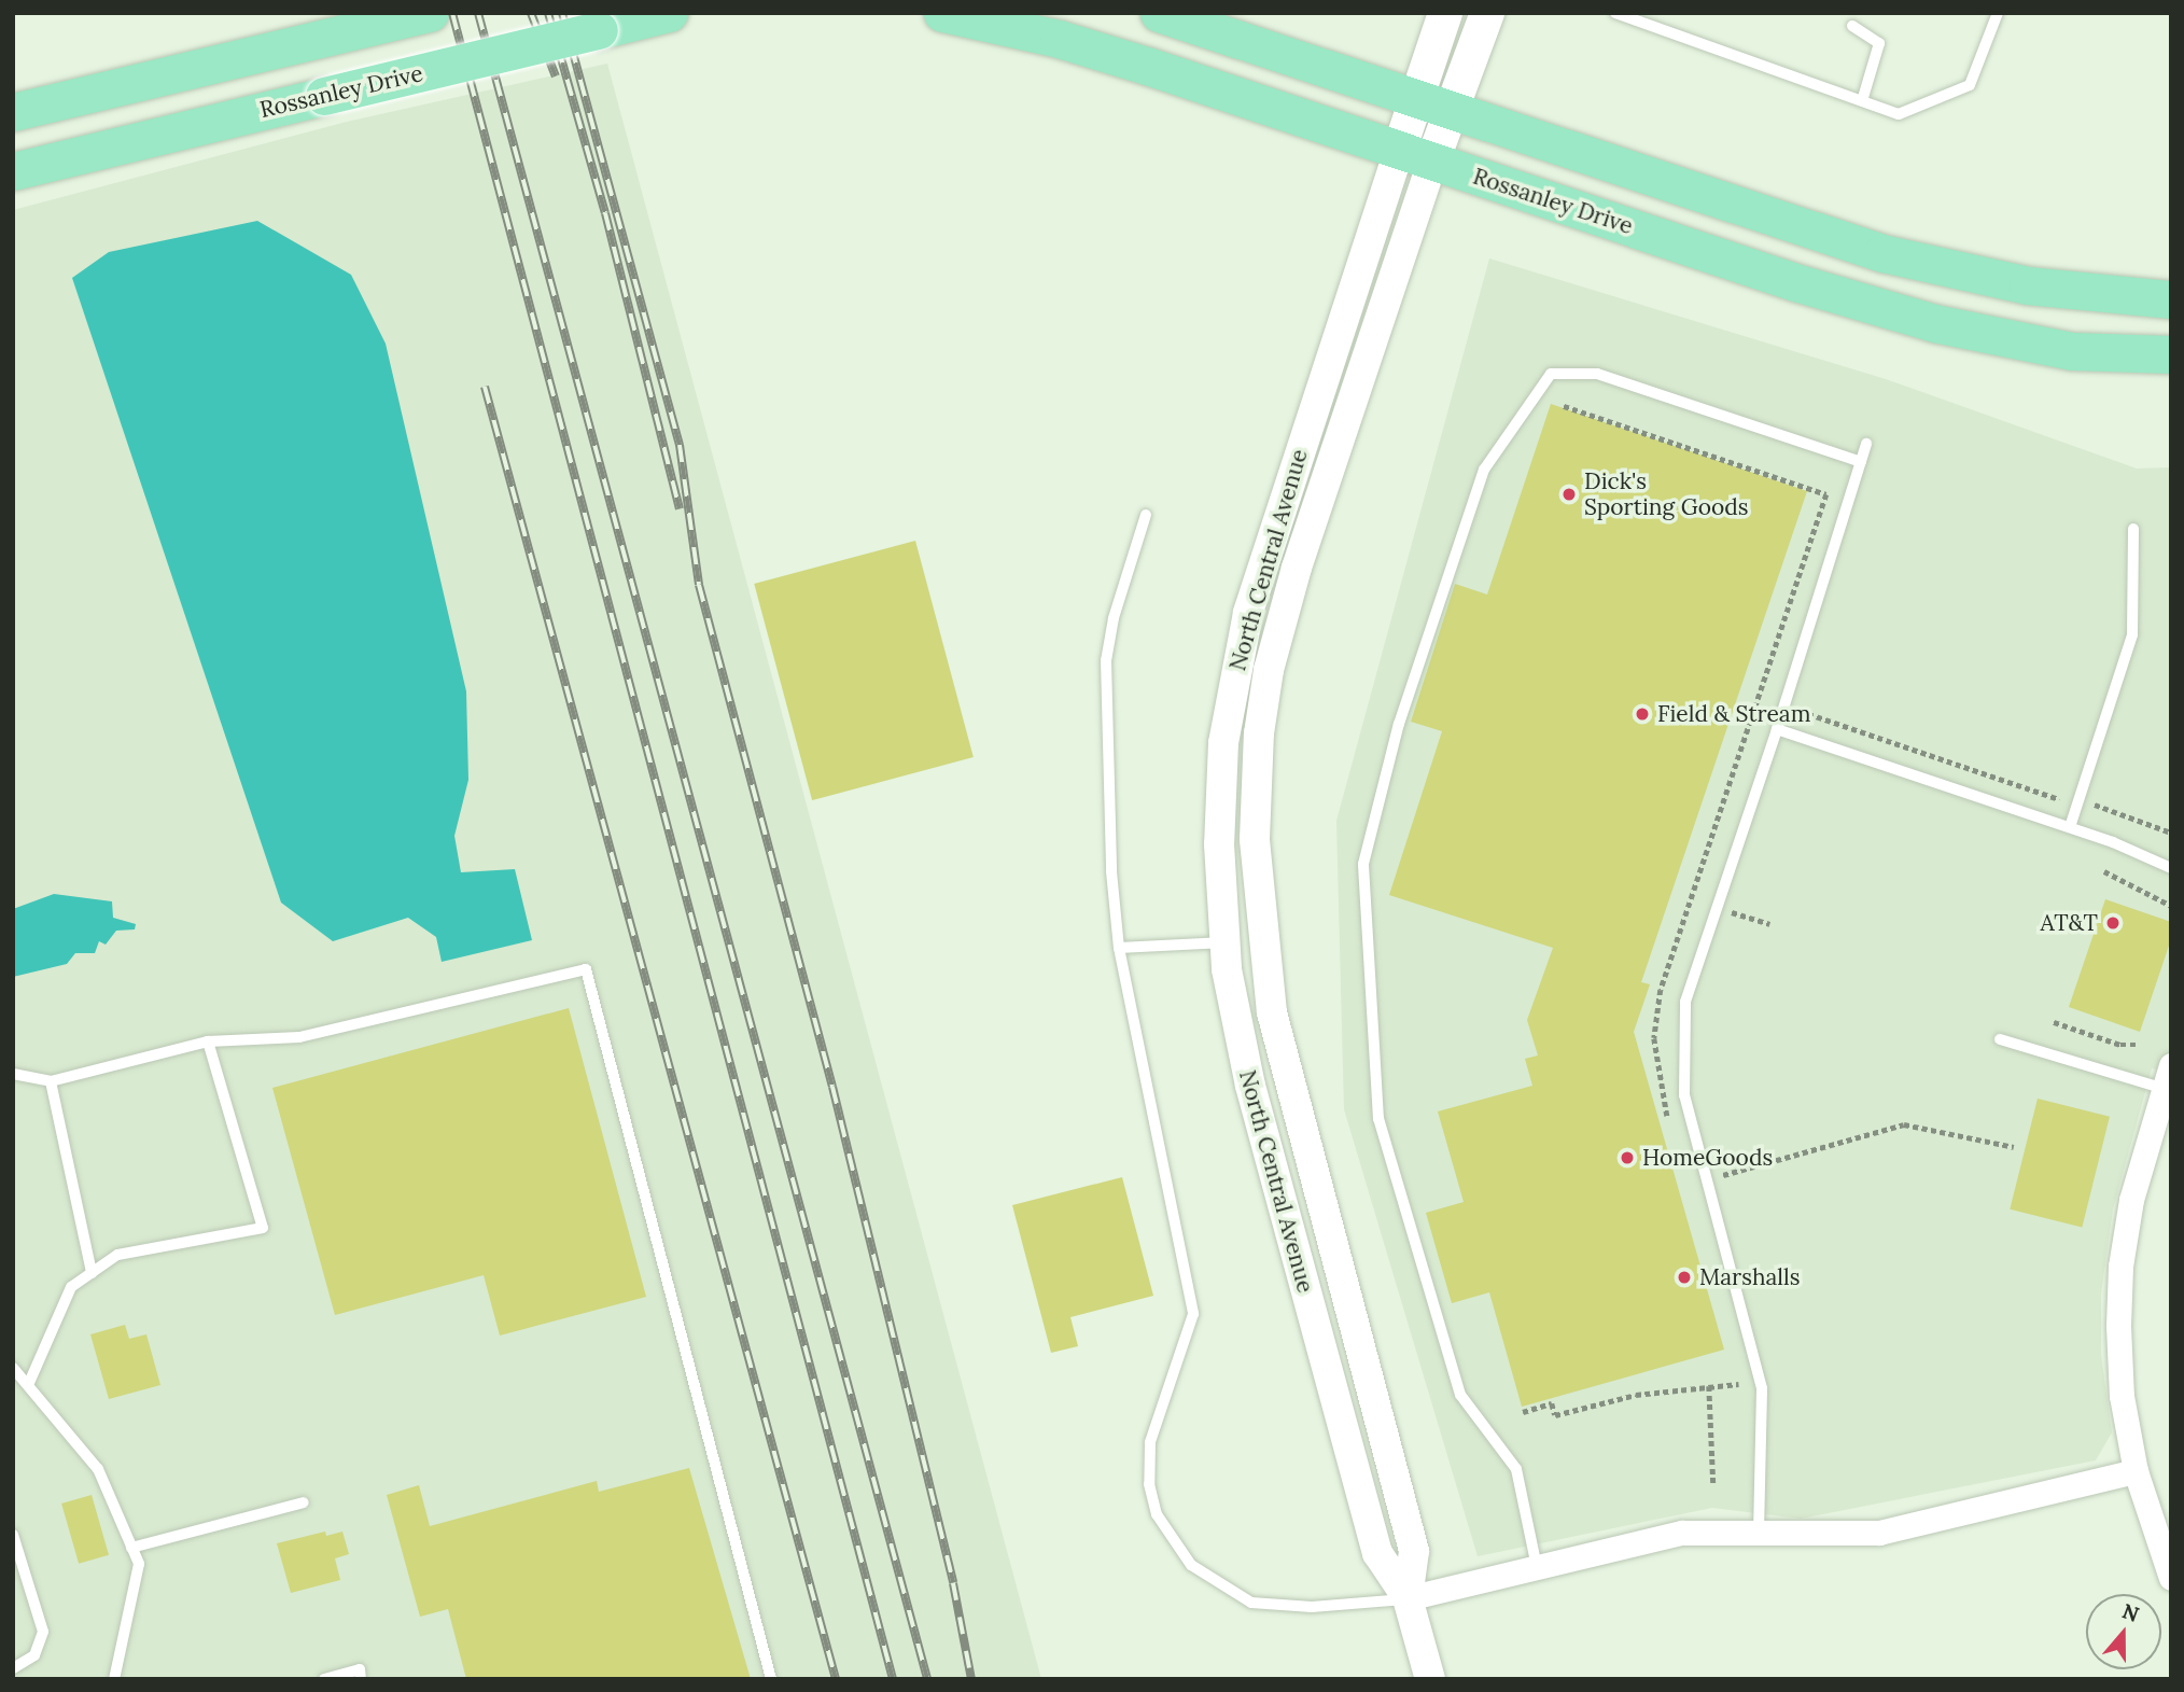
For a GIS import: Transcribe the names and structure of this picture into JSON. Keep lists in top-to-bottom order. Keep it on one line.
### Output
{"streets":{"main road":["Rossanley Drive","North Central Avenue"]},"crossings":[["Rossanley Drive","North Central Avenue"]],"places":["Dick's Sporting Goods","Field & Stream","AT&T","HomeGoods","Marshalls"],"north":"top"}
